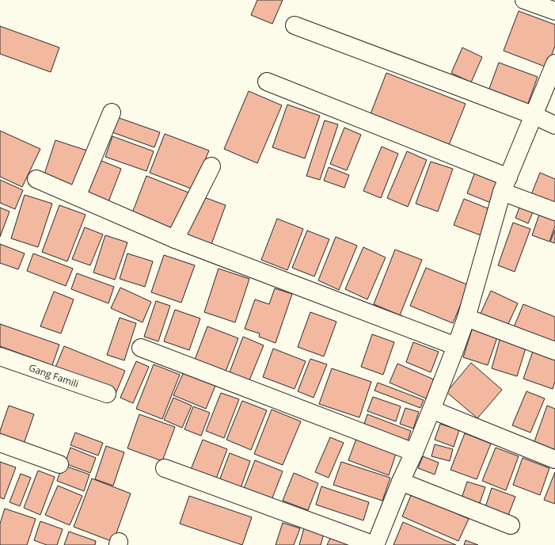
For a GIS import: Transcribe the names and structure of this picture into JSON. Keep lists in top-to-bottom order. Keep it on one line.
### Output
{"streets":{"street":["Gang Famili"]}}
